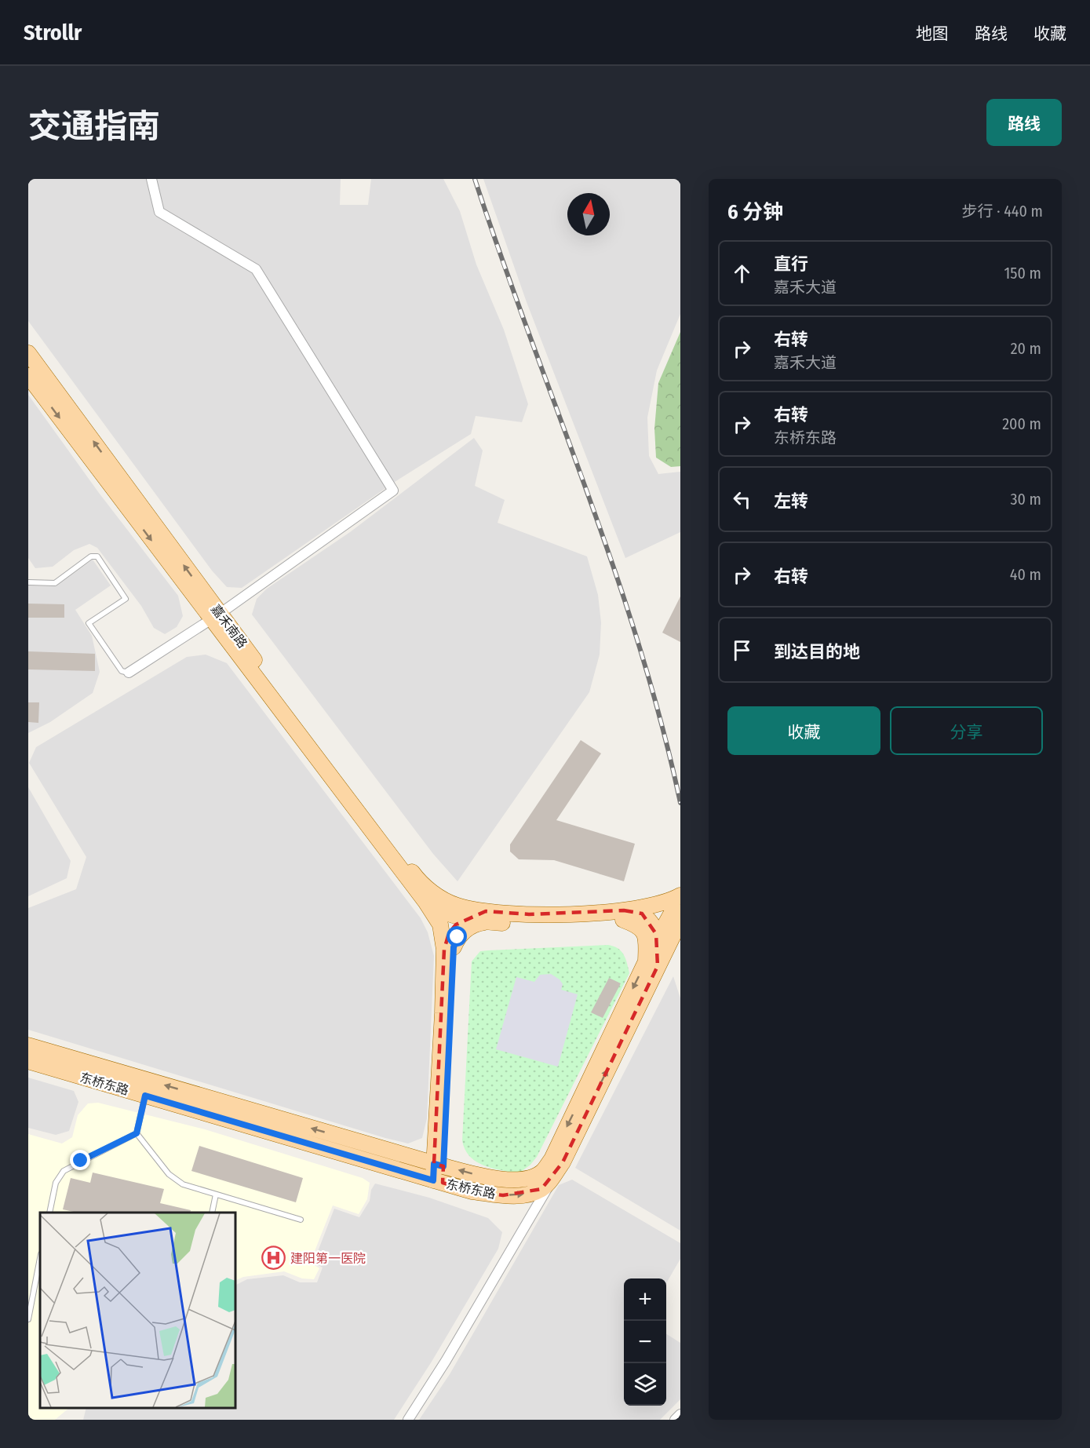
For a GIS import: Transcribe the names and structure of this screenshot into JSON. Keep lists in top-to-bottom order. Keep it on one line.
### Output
{"streets":{"main road":["嘉禾南路","东桥东路"]},"places":{"hospital":["建阳第一医院"]},"north":"top","page":{"header":"Strollr","nav":["地图","路线","收藏"],"title":"交通指南","buttons":["路线",["收藏","分享"]],"heading":["6 分钟","步行 · 440 m"],"list":[["直行","嘉禾大道","150 m"],["右转","嘉禾大道","20 m"],["右转","东桥东路","200 m"],["左转","30 m"],["右转","40 m"],"到达目的地"],"map_buttons":["+","−"]}}
